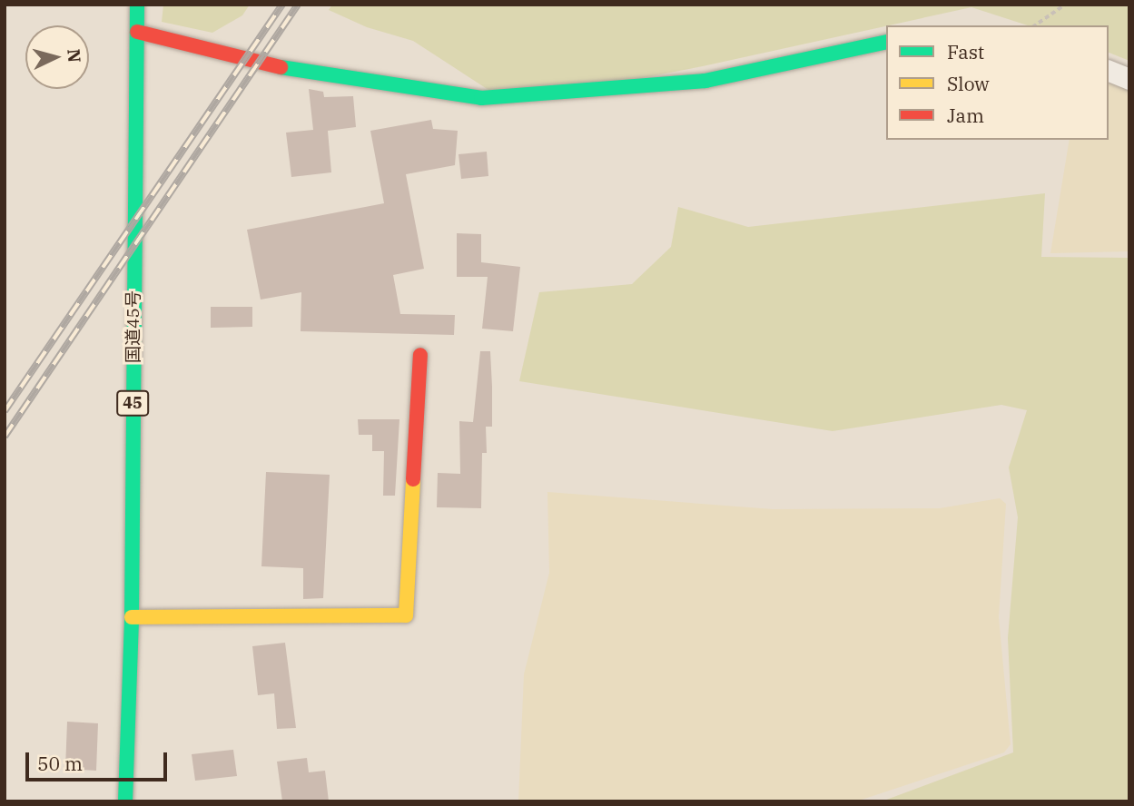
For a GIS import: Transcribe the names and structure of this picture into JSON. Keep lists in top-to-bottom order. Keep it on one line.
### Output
{"streets":{"main road":["国道45号","45"]},"legend":["Fast","Slow","Jam"],"scale_bar":"50 m","north":"right"}
